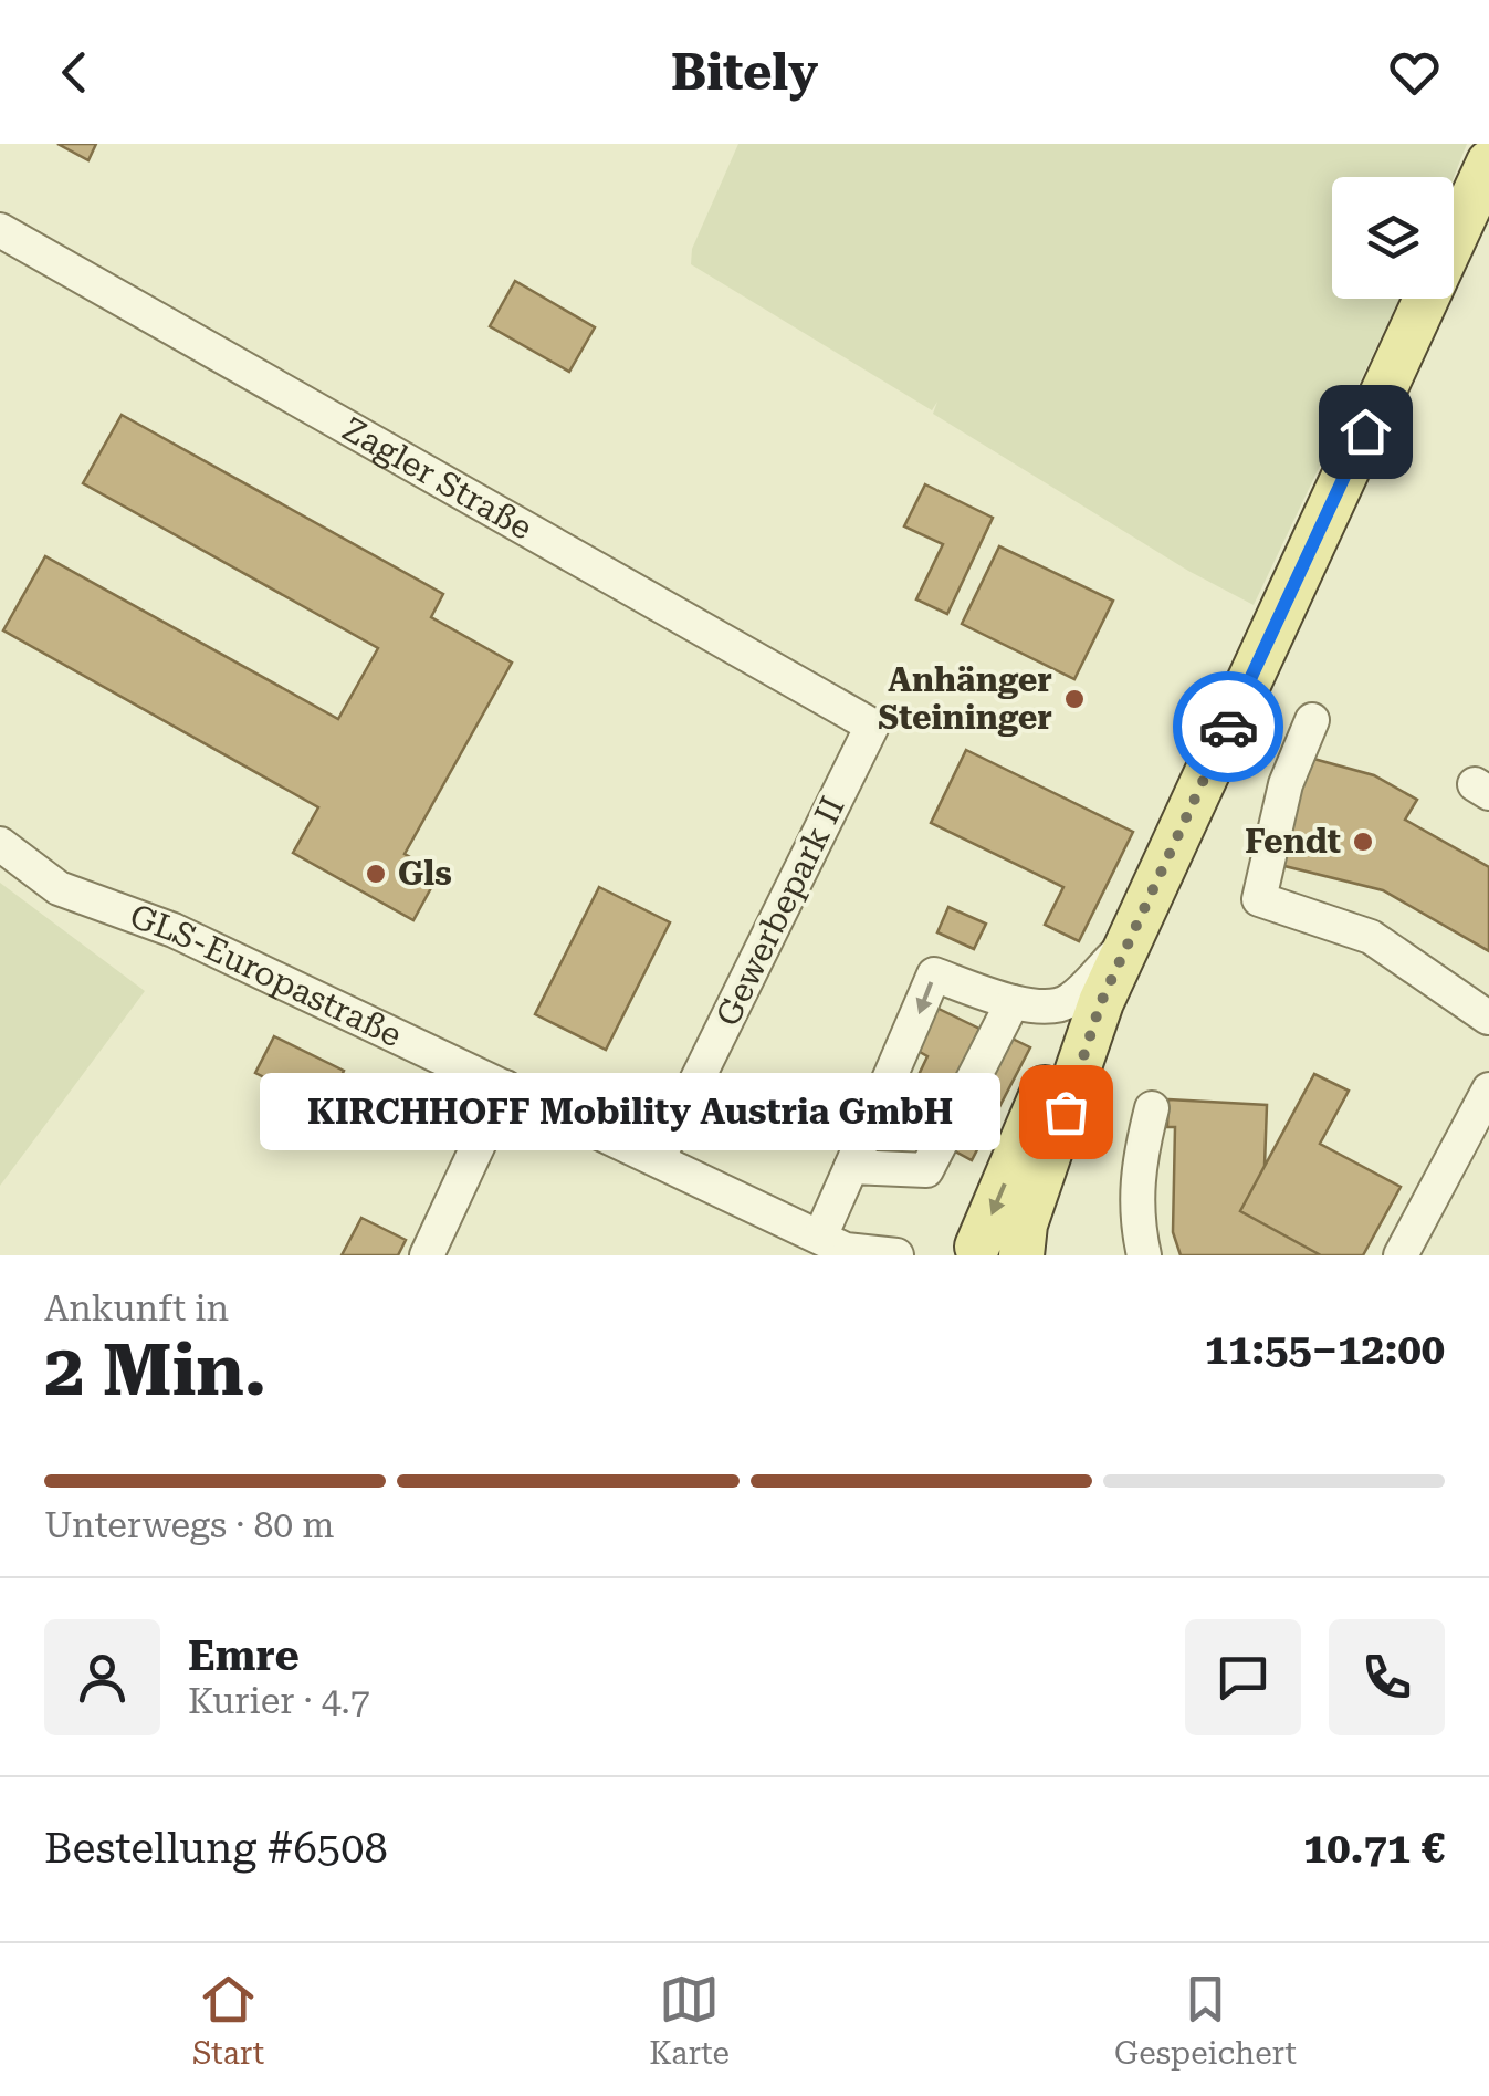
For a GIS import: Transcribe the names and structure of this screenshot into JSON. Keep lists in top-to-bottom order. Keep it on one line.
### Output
{"streets":{"street":["Zagler Straße","Gewerbepark II","GLS-Europastraße"]},"crossings":[["Zagler Straße","Gewerbepark II"],["Gewerbepark II","GLS-Europastraße"]],"places":["Anhänger Steininger","Fendt","Gls","KIRCHHOFF Mobility Austria GmbH"],"page":{"header":"Bitely","bubble":"KIRCHHOFF Mobility Austria GmbH","heading":["2 Min.","Ankunft in","11:55–12:00"],"panel":["Emre","Kurier · 4.7","Bestellung #6508","10.71 €"],"bar":"Unterwegs · 80 m","tabs":["Start","Karte","Gespeichert"]}}
